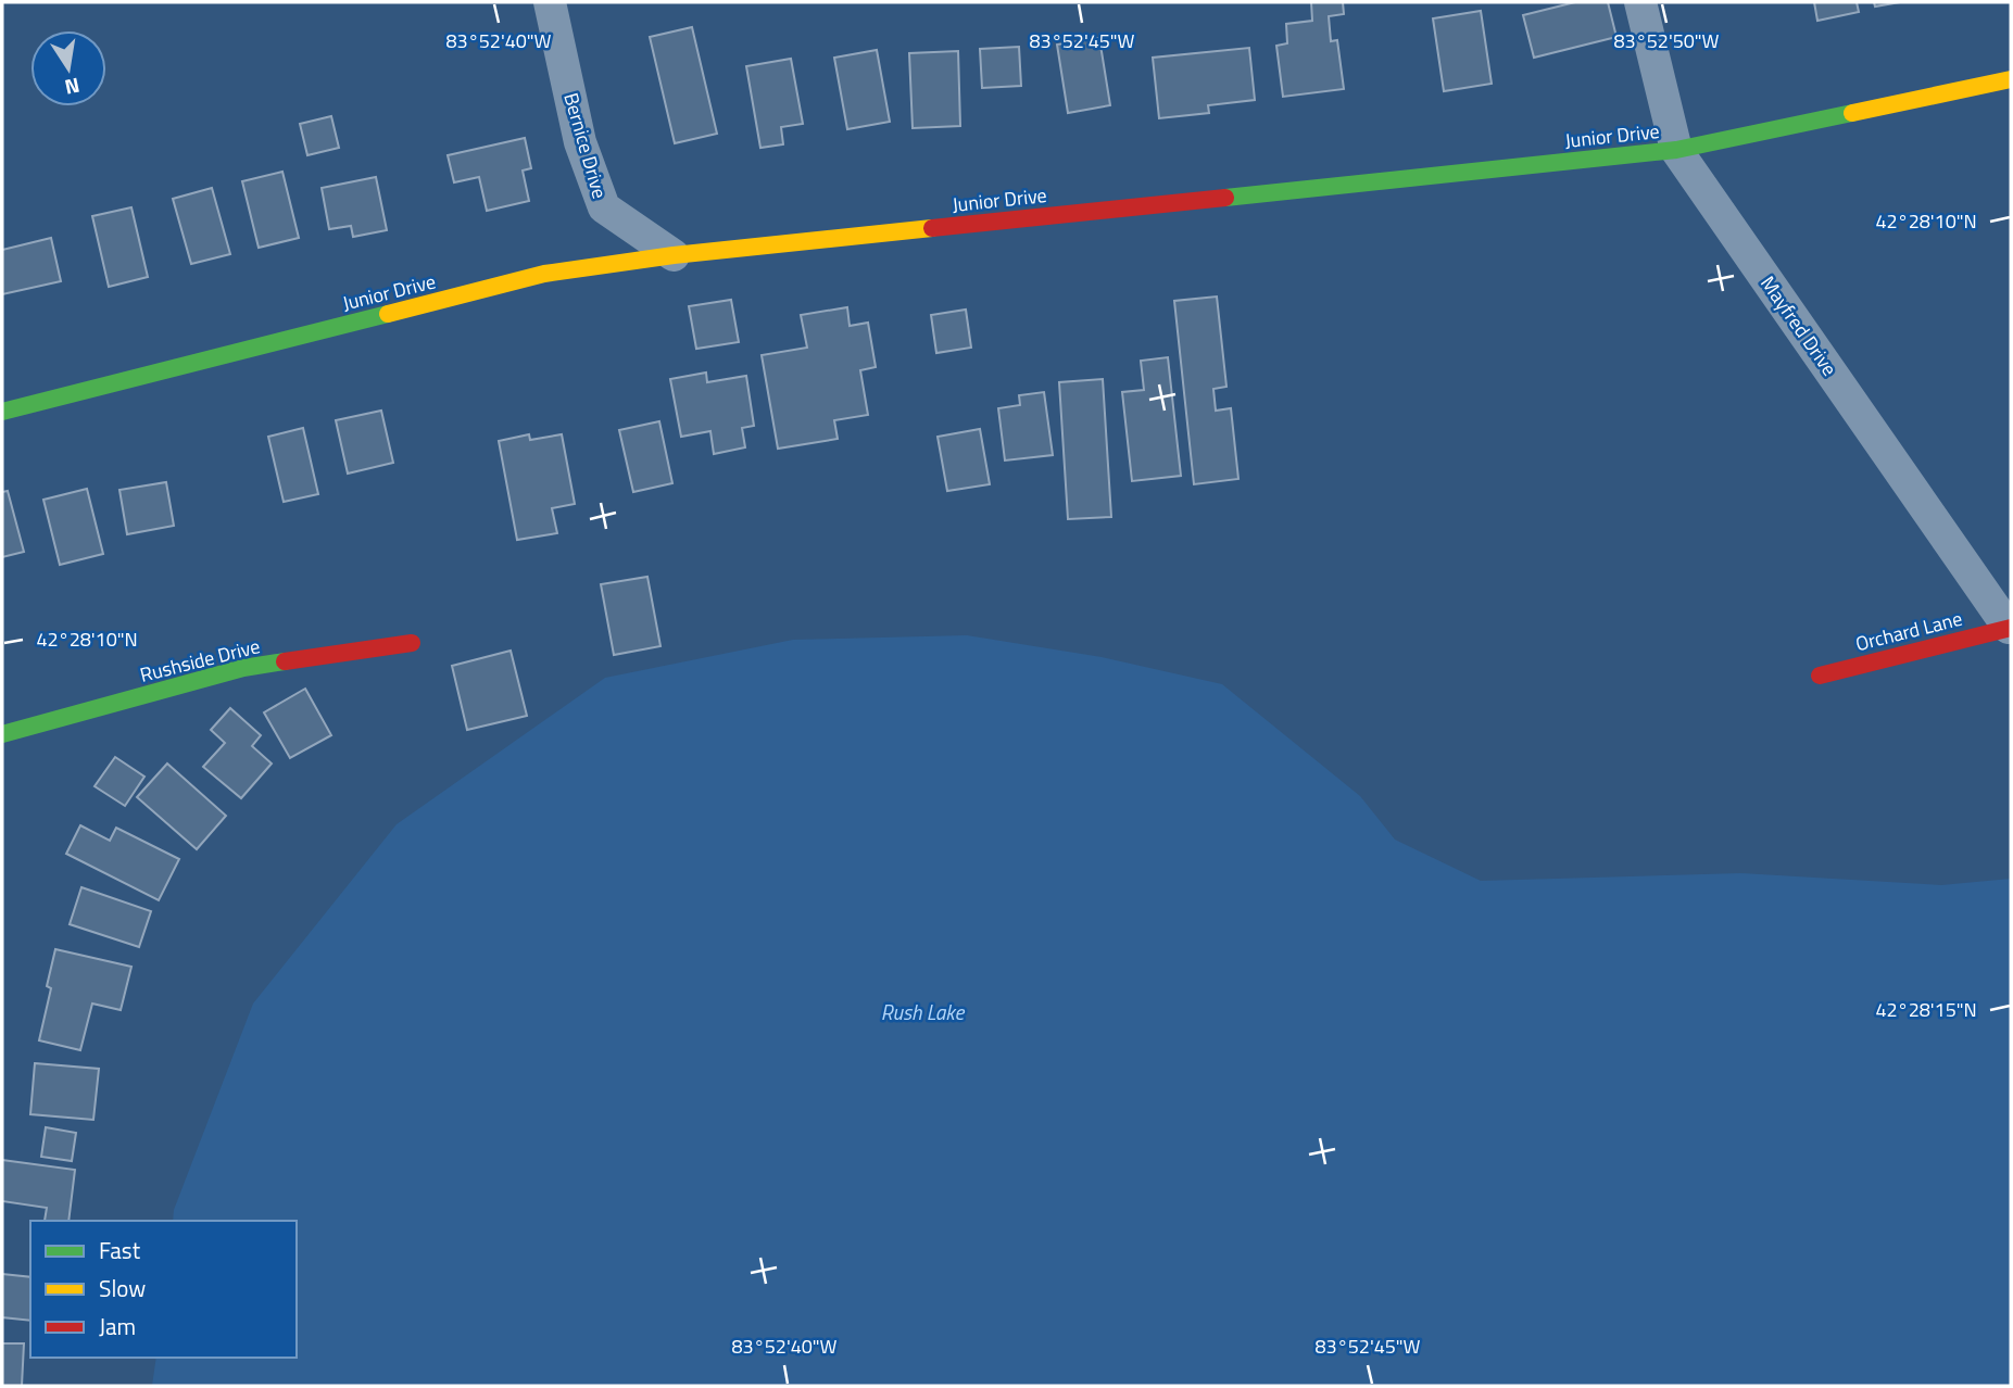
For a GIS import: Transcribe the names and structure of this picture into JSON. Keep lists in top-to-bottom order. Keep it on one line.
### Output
{"streets":{"street":["Junior Drive","Bernice Drive","Mayfred Drive","Orchard Lane","Rushside Drive"]},"crossings":[["Junior Drive","Bernice Drive"],["Junior Drive","Mayfred Drive"],["Mayfred Drive","Orchard Lane"]],"water":["Rush Lake"],"legend":["Fast","Slow","Jam"],"north":"bottom","coordinates":["83°52'40\"W","83°52'45\"W","83°52'50\"W","42°28'10\"N","42°28'15\"N"]}
